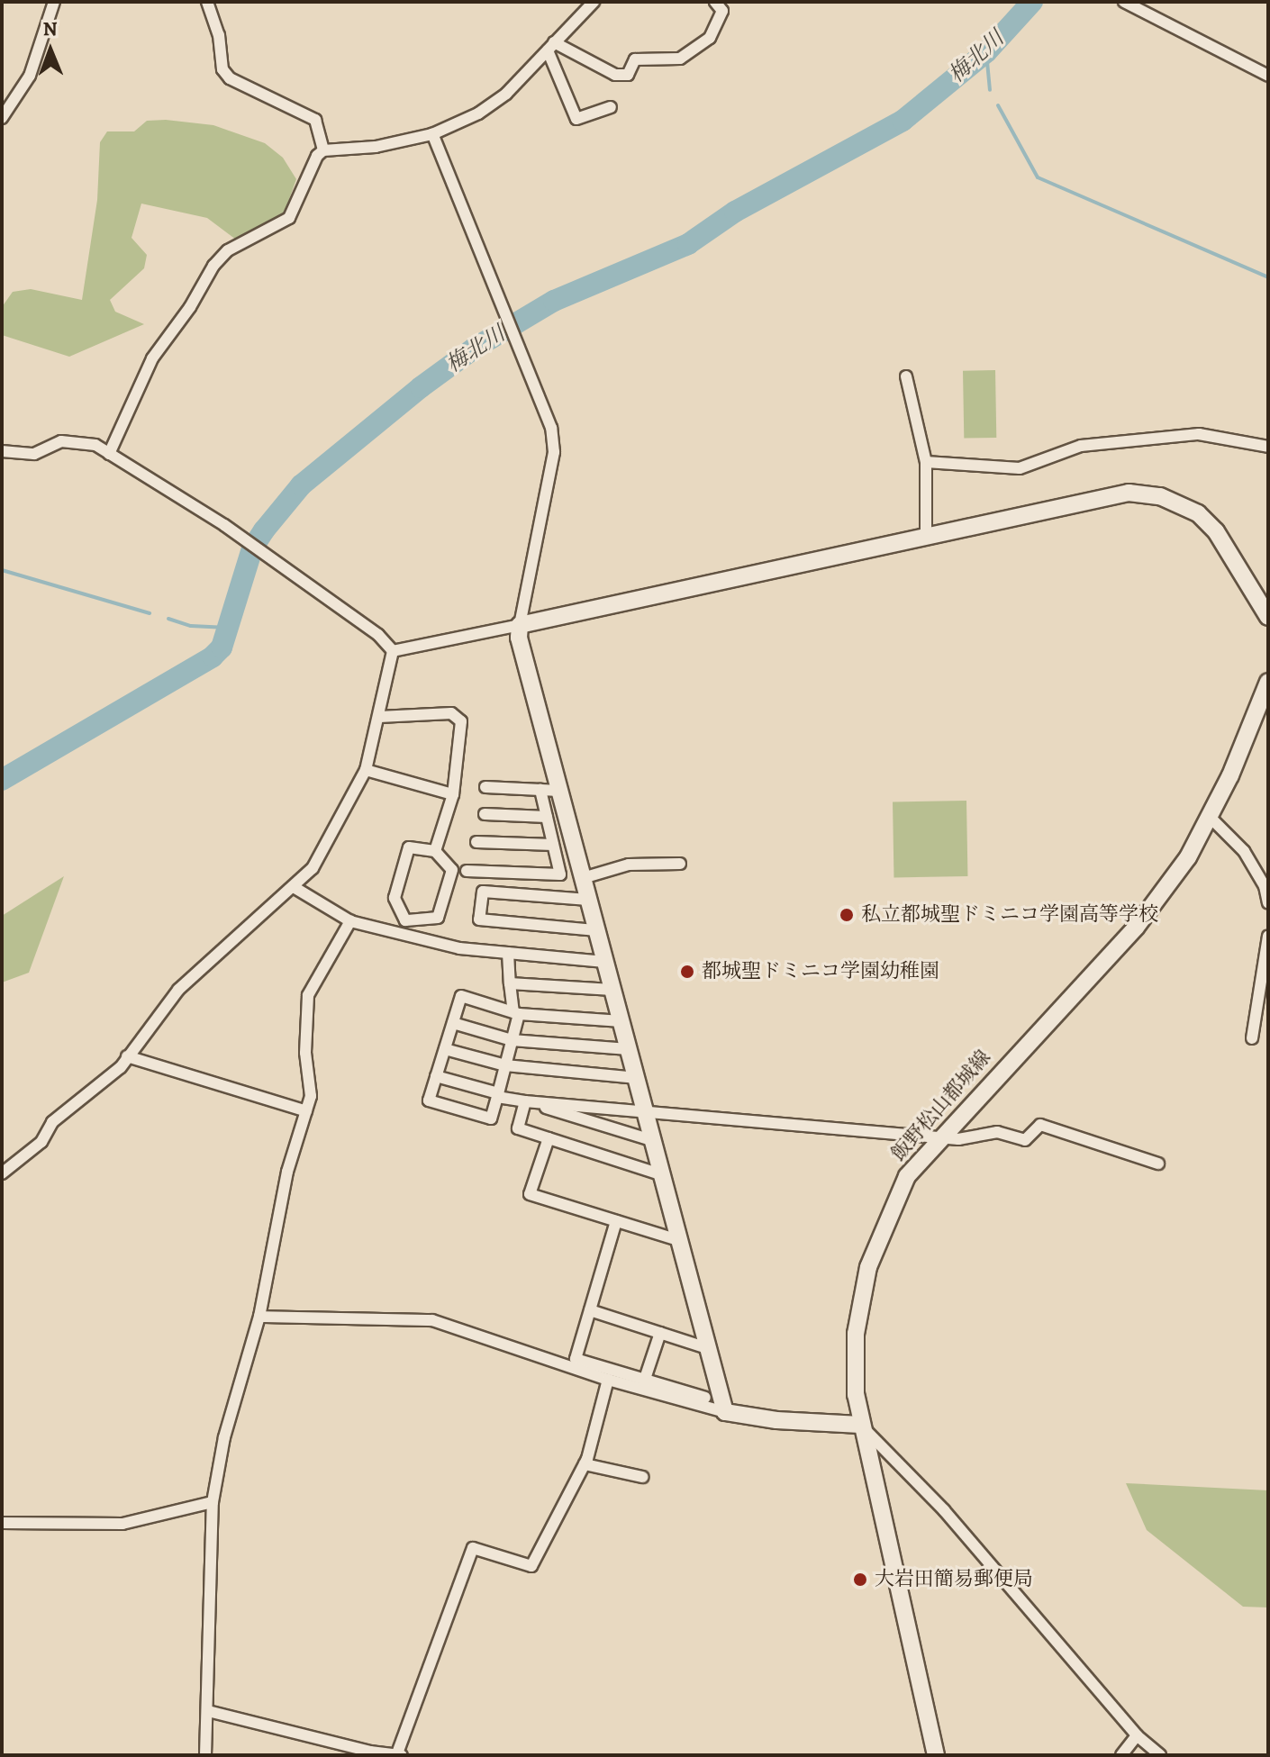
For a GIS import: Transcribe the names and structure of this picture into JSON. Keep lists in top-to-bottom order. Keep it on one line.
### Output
{"streets":{"street":["飯野松山都城線"]},"water":["梅北川"],"places":["私立都城聖ドミニコ学園高等学校","都城聖ドミニコ学園幼稚園","大岩田簡易郵便局"],"north":"top"}
